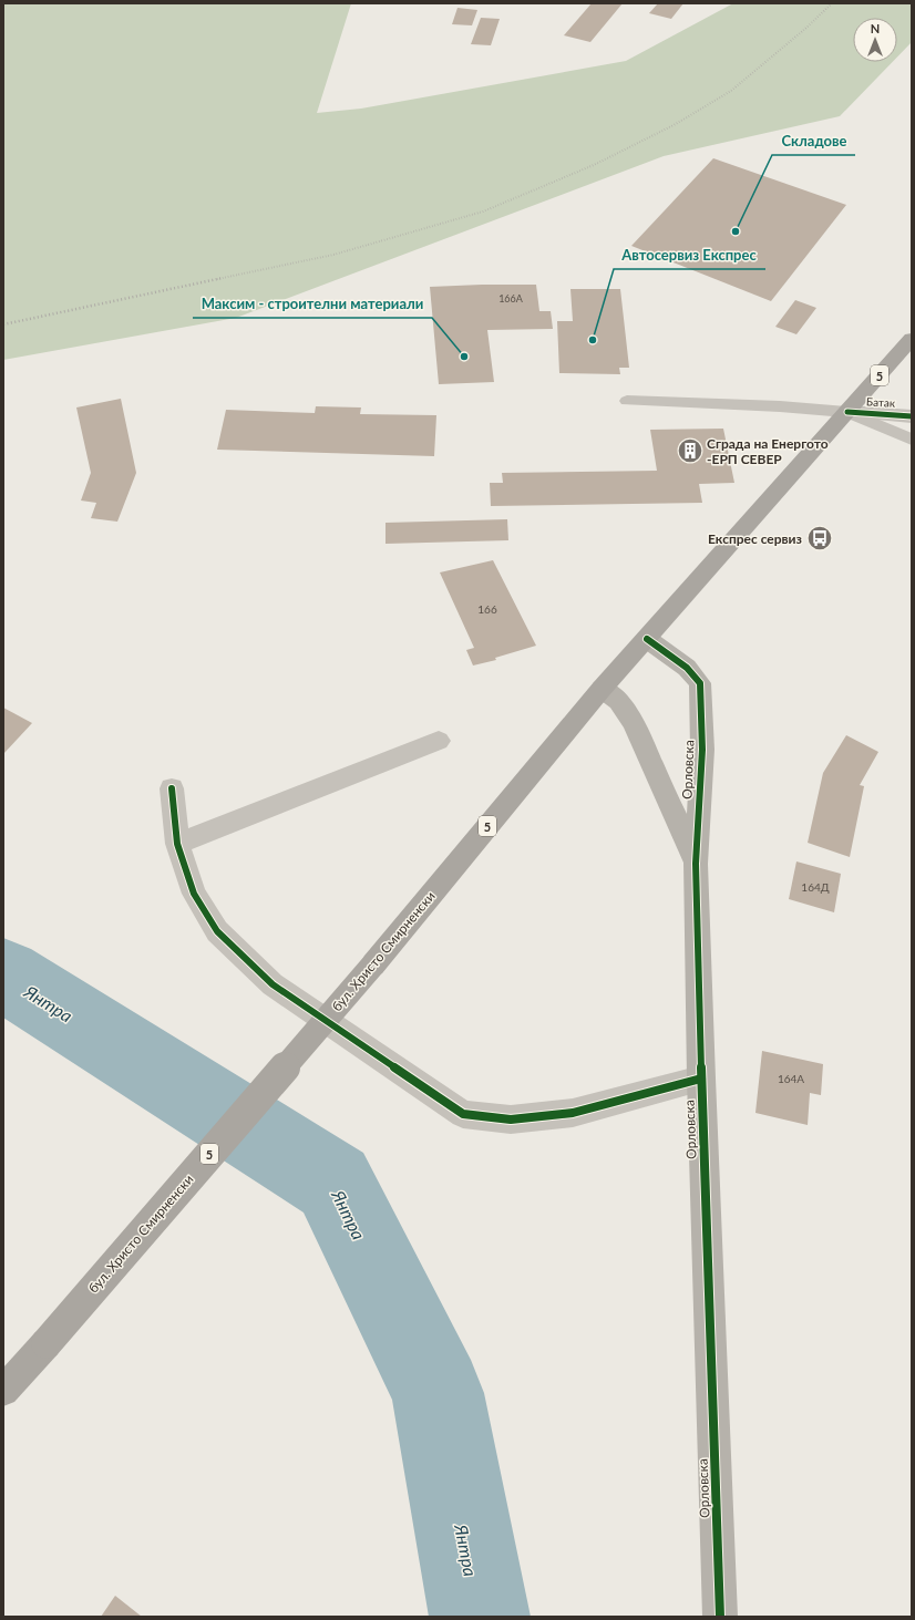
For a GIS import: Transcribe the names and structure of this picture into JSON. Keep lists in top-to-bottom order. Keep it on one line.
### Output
{"streets":{"main road":["5","бул. Христо Смирненски"],"street":["Батак","Орловска"]},"crossings":[["5","Батак"],["5","Орловска"],["5","бул. Христо Смирненски"],["Орловска","бул. Христо Смирненски"]],"water":["Янтра"],"places":{"other":["Складове","Автосервиз Експрес","Максим - строителни материали"],"building":["Сграда на Енергото -ЕРП СЕВЕР"],"bus stop":["Експрес сервиз"]},"house_numbers":["166А","166","164Д","164А"],"north":"top"}
